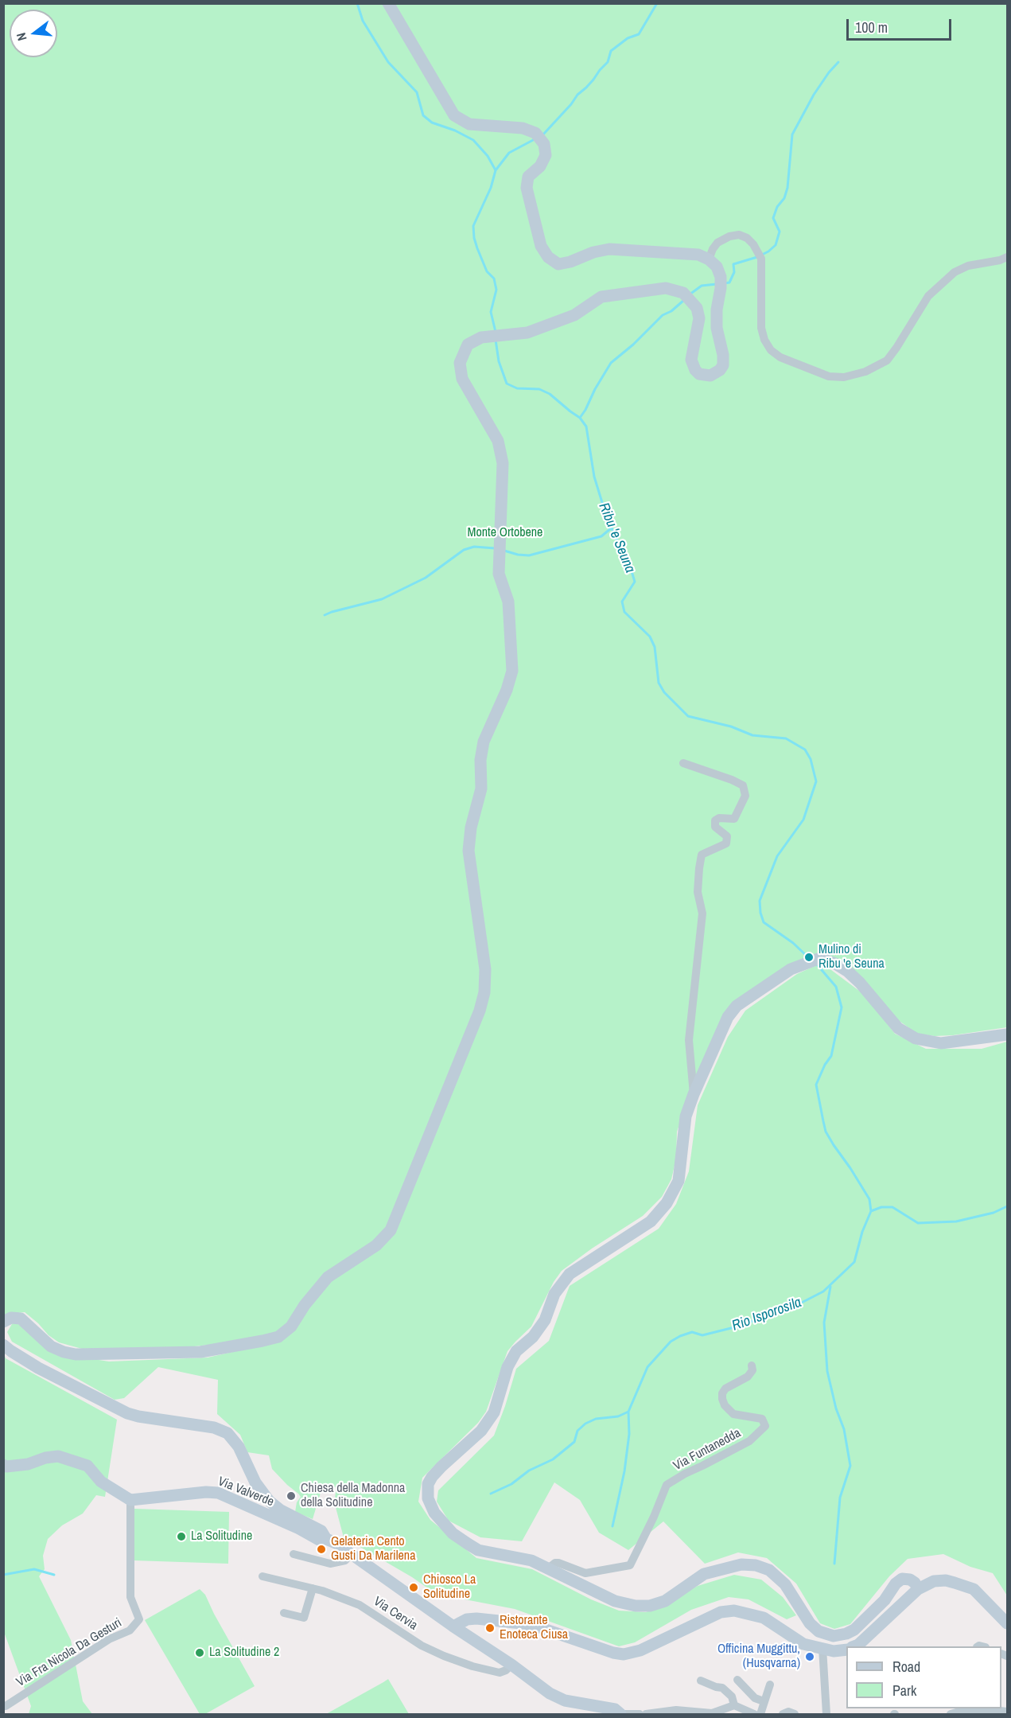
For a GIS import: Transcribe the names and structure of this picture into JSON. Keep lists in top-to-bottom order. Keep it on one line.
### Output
{"streets":{"street":["Via Funtanedda","Via Valverde","Via Cervia","Via Fra Nicola Da Gesturi"]},"crossings":[["Via Valverde","Via Fra Nicola Da Gesturi"]],"water":["Ribu 'e Seuna","Rio Isporosila"],"parks":["Monte Ortobene"],"places":["Mulino di Ribu 'e Seuna","Chiesa della Madonna della Solitudine","La Solitudine","Gelateria Cento Gusti Da Marilena","Chiosco La Solitudine","Ristorante Enoteca Ciusa","La Solitudine 2","Officina Muggittu, (Husqvarna)"],"legend":["Road","Park"],"scale_bar":"100 m","north":"left"}
